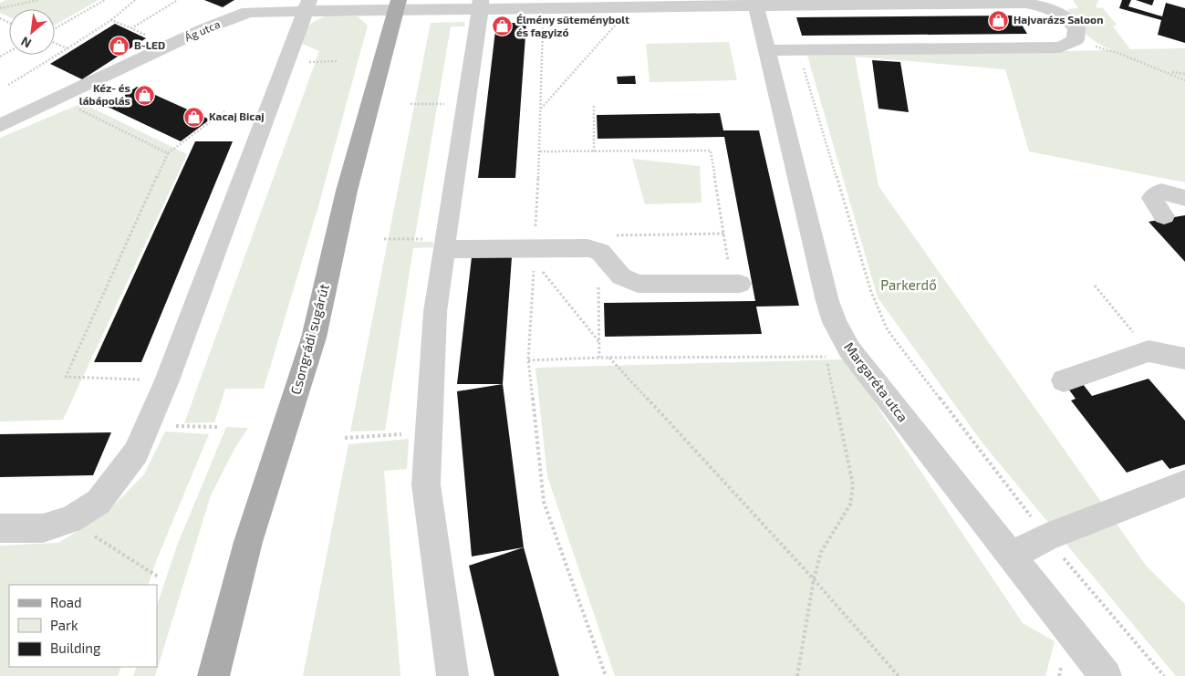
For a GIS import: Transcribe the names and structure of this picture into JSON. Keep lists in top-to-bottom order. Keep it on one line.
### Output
{"streets":{"main road":["Csongrádi sugárút"],"street":["Ág utca","Margaréta utca"]},"crossings":[["Ág utca","Csongrádi sugárút"],["Ág utca","Margaréta utca"]],"parks":["Parkerdő"],"places":{"shop":["Hajvarázs Saloon","Élmény süteménybolt és fagyizó","B-LED","Kéz- és lábápolás","Kacaj Bicaj"]},"legend":["Road","Park","Building"],"north":"bottom left"}
